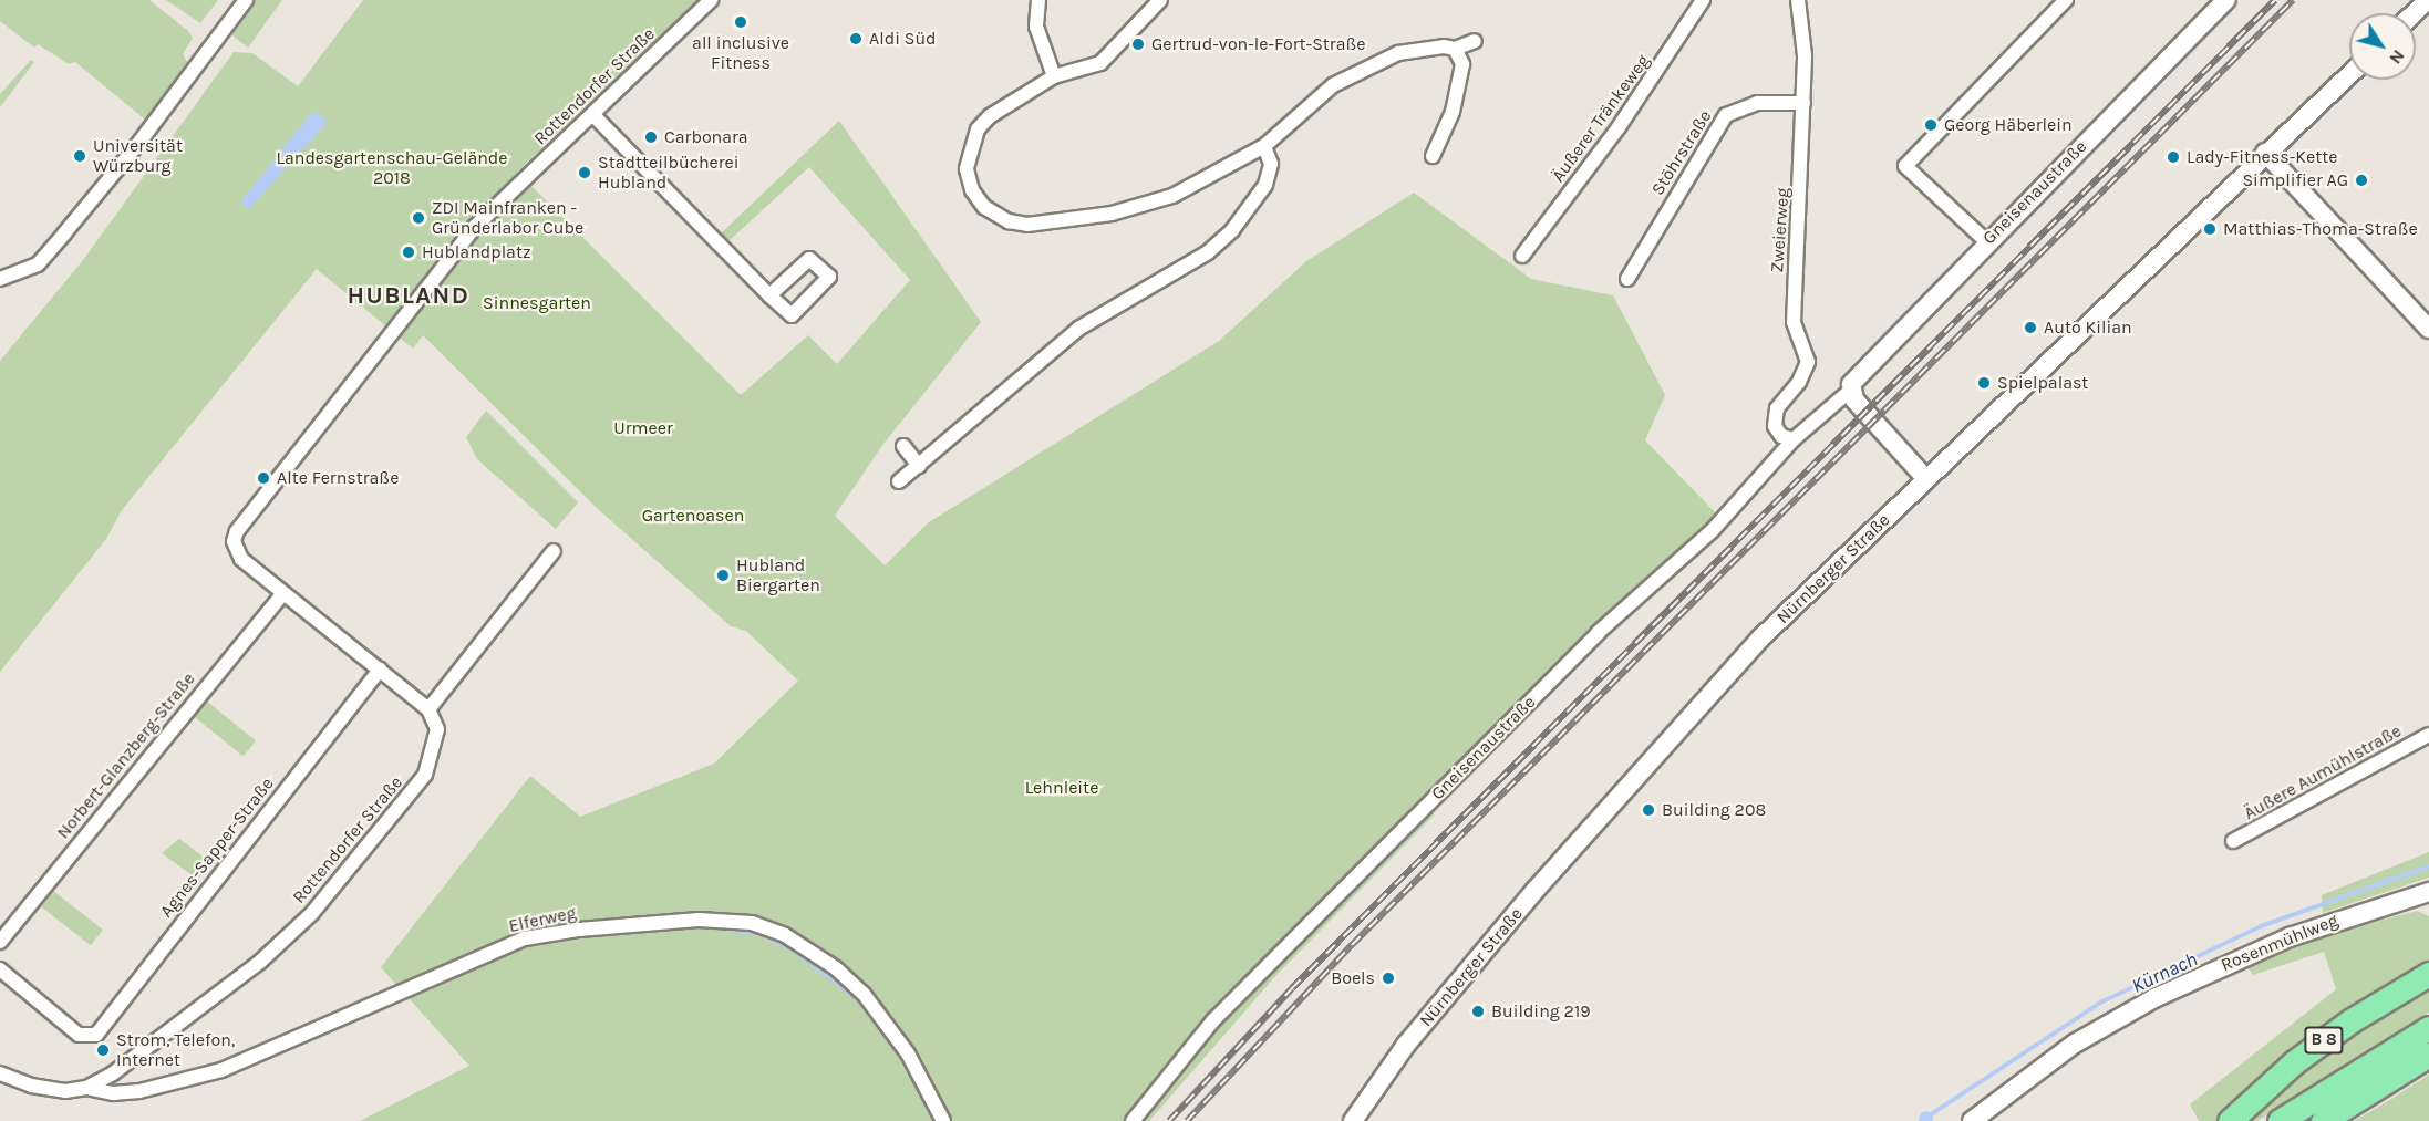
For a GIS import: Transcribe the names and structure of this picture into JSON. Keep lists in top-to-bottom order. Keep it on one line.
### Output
{"streets":{"highway":["B 8"],"street":["Rottendorfer Straße","Äußerer Tränkeweg","Stöhrstraße","Gneisenaustraße","Zweierweg","Nürnberger Straße","Norbert-Glanzberg-Straße","Äußere Aumühlstraße","Agnes-Sapper-Straße","Elferweg","Rosenmühlweg"]},"crossings":[["Rottendorfer Straße","Norbert-Glanzberg-Straße"],["Rottendorfer Straße","Elferweg"],["Stöhrstraße","Zweierweg"],["Gneisenaustraße","Zweierweg"]],"districts":["HUBLAND"],"water":["Kürnach"],"parks":["Landesgartenschau-Gelände 2018","Sinnesgarten","Urmeer","Gartenoasen","Lehnleite"],"places":["all inclusive Fitness","Aldi Süd","Gertrud-von-le-Fort-Straße","Georg Häberlein","Carbonara","Universität Würzburg","Lady-Fitness-Kette","Stadtteilbücherei Hubland","Simplifier AG","ZDI Mainfranken - Gründerlabor Cube","Matthias-Thoma-Straße","Hublandplatz","Auto Kilian","Spielpalast","Alte Fernstraße","Hubland Biergarten","Building 208","Boels","Building 219","Strom, Telefon, Internet"],"north":"bottom right"}
